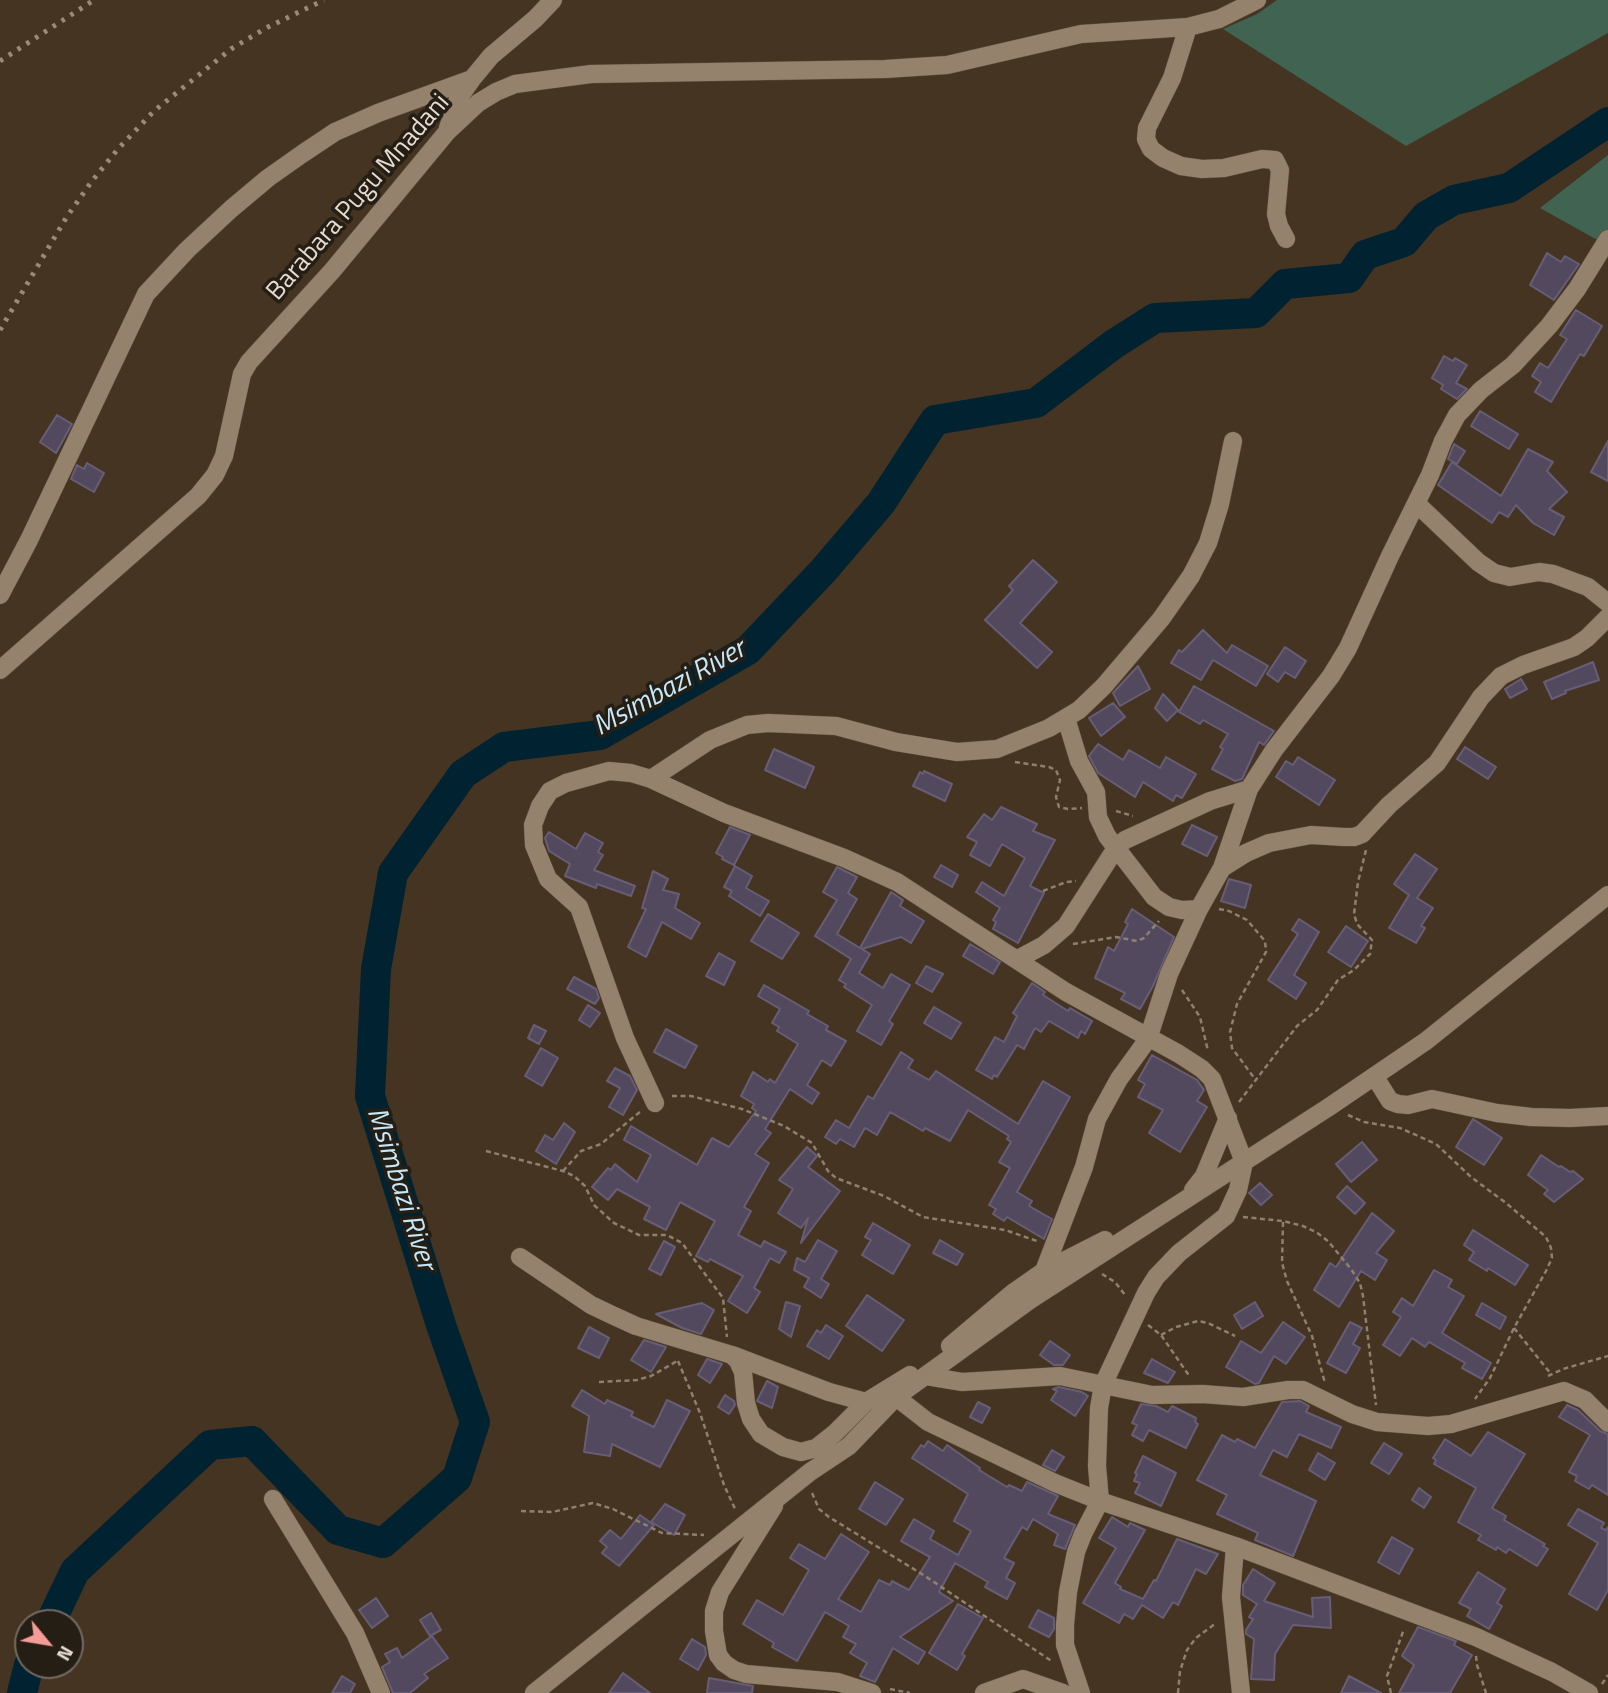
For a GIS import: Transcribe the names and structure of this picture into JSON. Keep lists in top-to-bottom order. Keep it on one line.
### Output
{"streets":{"street":["Barabara Pugu Mnadani"]},"water":["Msimbazi River"],"north":"bottom right"}
